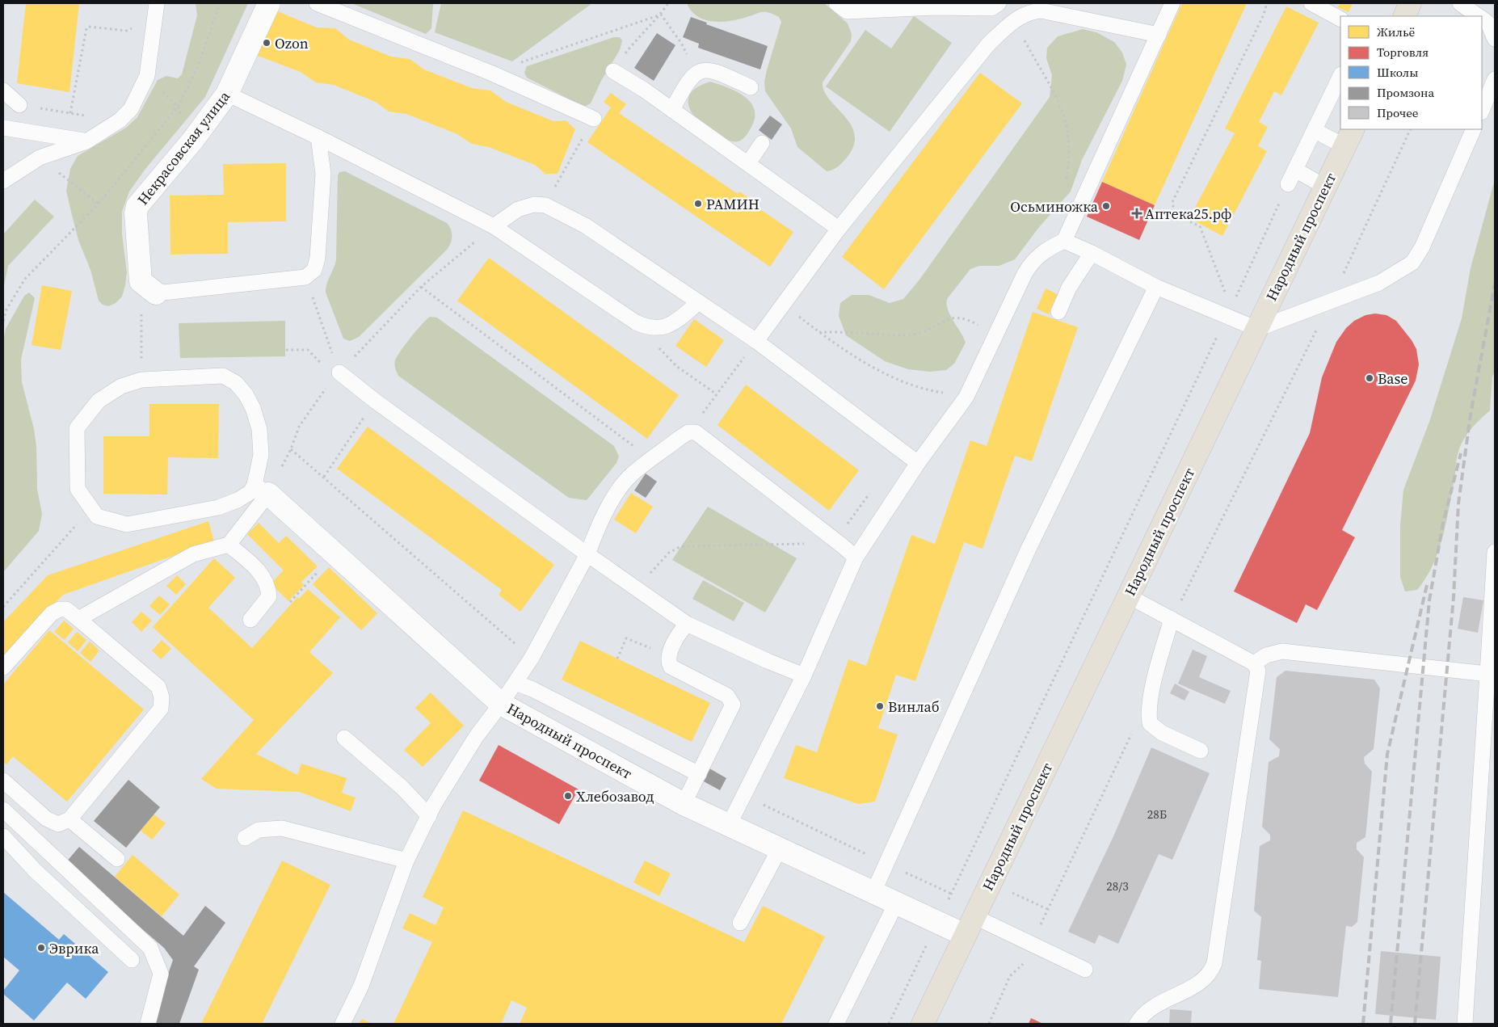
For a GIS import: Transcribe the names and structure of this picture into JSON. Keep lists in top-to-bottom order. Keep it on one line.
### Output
{"streets":{"main road":["Народный проспект"],"street":["Некрасовская улица"]},"places":{"other":["Ozon","РАМИН","Осьминожка","Base","Винлаб","Хлебозавод","Эврика"],"health":["Аптека25.рф"]},"house_numbers":["28Б","28/3"],"legend":["Жильё","Торговля","Школы","Промзона","Прочее"]}
